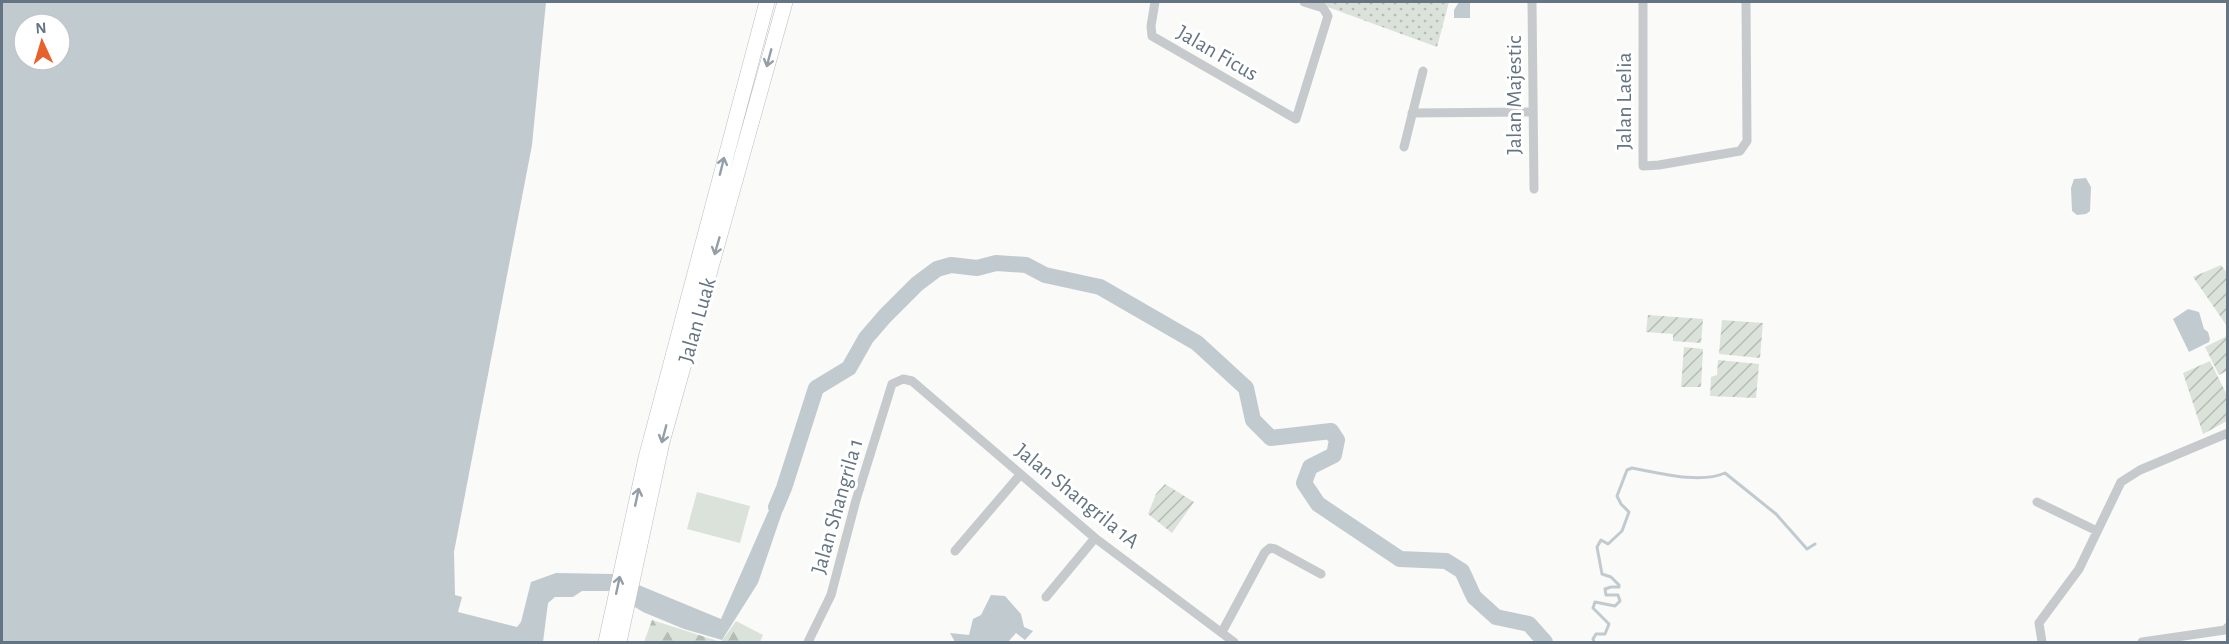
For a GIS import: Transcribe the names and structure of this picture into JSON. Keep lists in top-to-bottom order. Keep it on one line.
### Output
{"streets":{"main road":["Jalan Luak"],"street":["Jalan Ficus","Jalan Majestic","Jalan Laelia","Jalan Shangrila 1A","Jalan Shangrila 1"]},"crossings":[["Jalan Shangrila 1A","Jalan Shangrila 1"]],"north":"top"}
